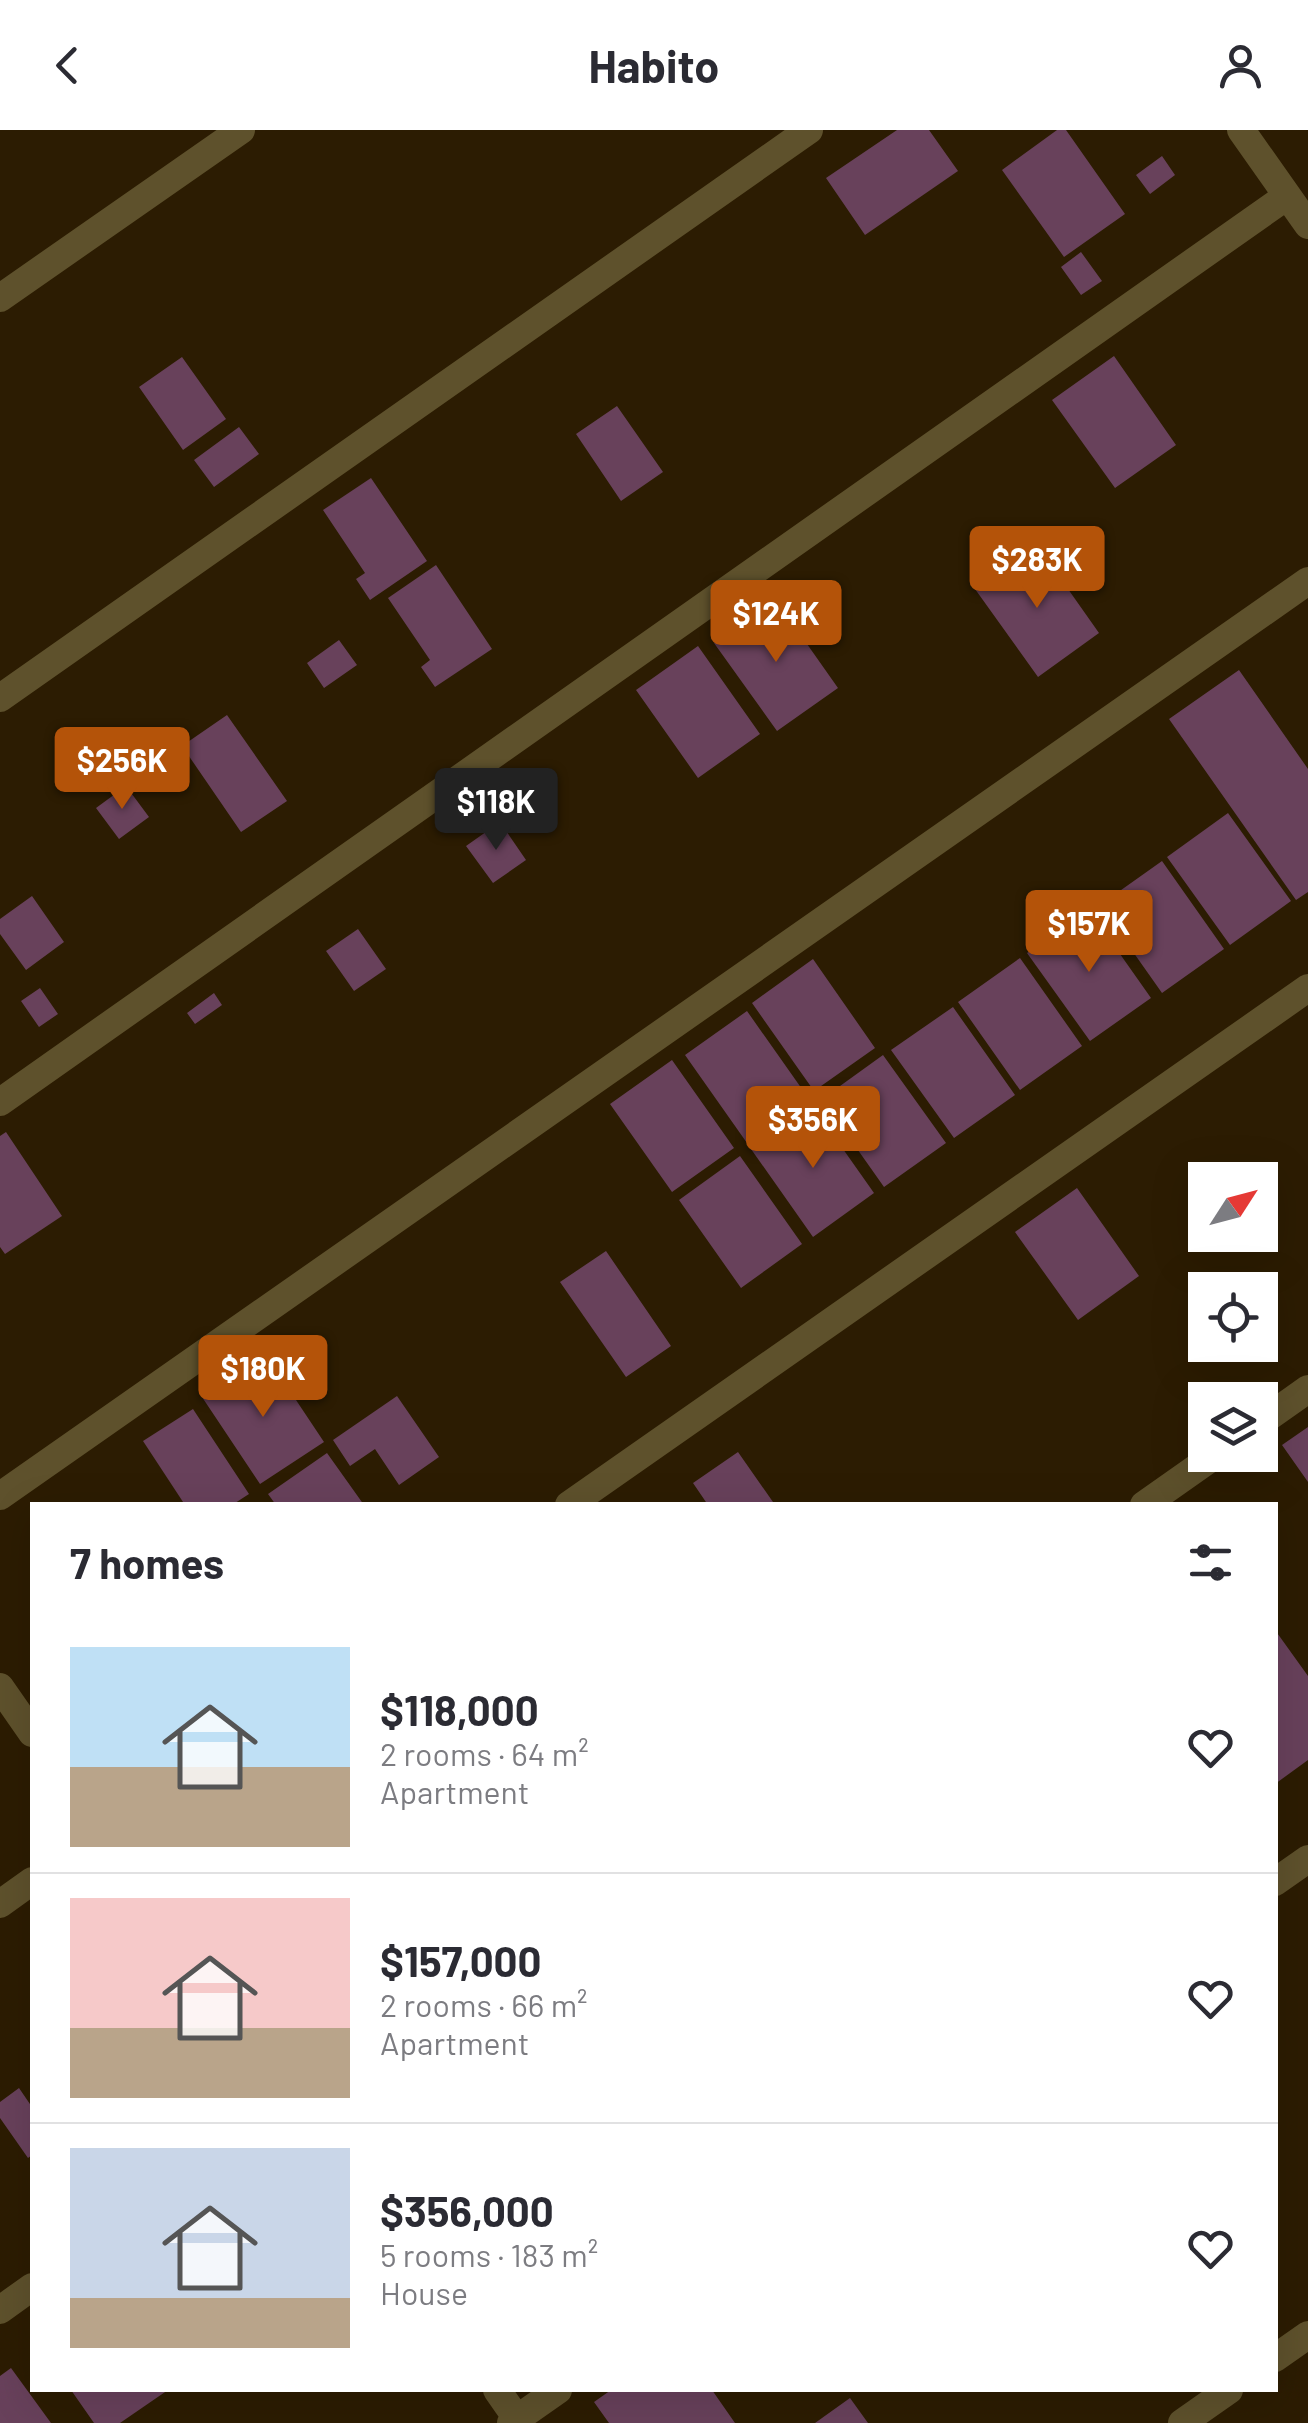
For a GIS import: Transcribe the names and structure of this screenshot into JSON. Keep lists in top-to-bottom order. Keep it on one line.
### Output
{"north":"top right","page":{"header":"Habito","price":["$283K","$124K","$256K","$118K","$157K","$356K","$180K"],"heading":"7 homes","list":[{"name":"$118,000","note":"2 rooms · 64 m² · Apartment"},{"name":"$157,000","note":"2 rooms · 66 m² · Apartment"},{"name":"$356,000","note":"5 rooms · 183 m² · House"}]}}
